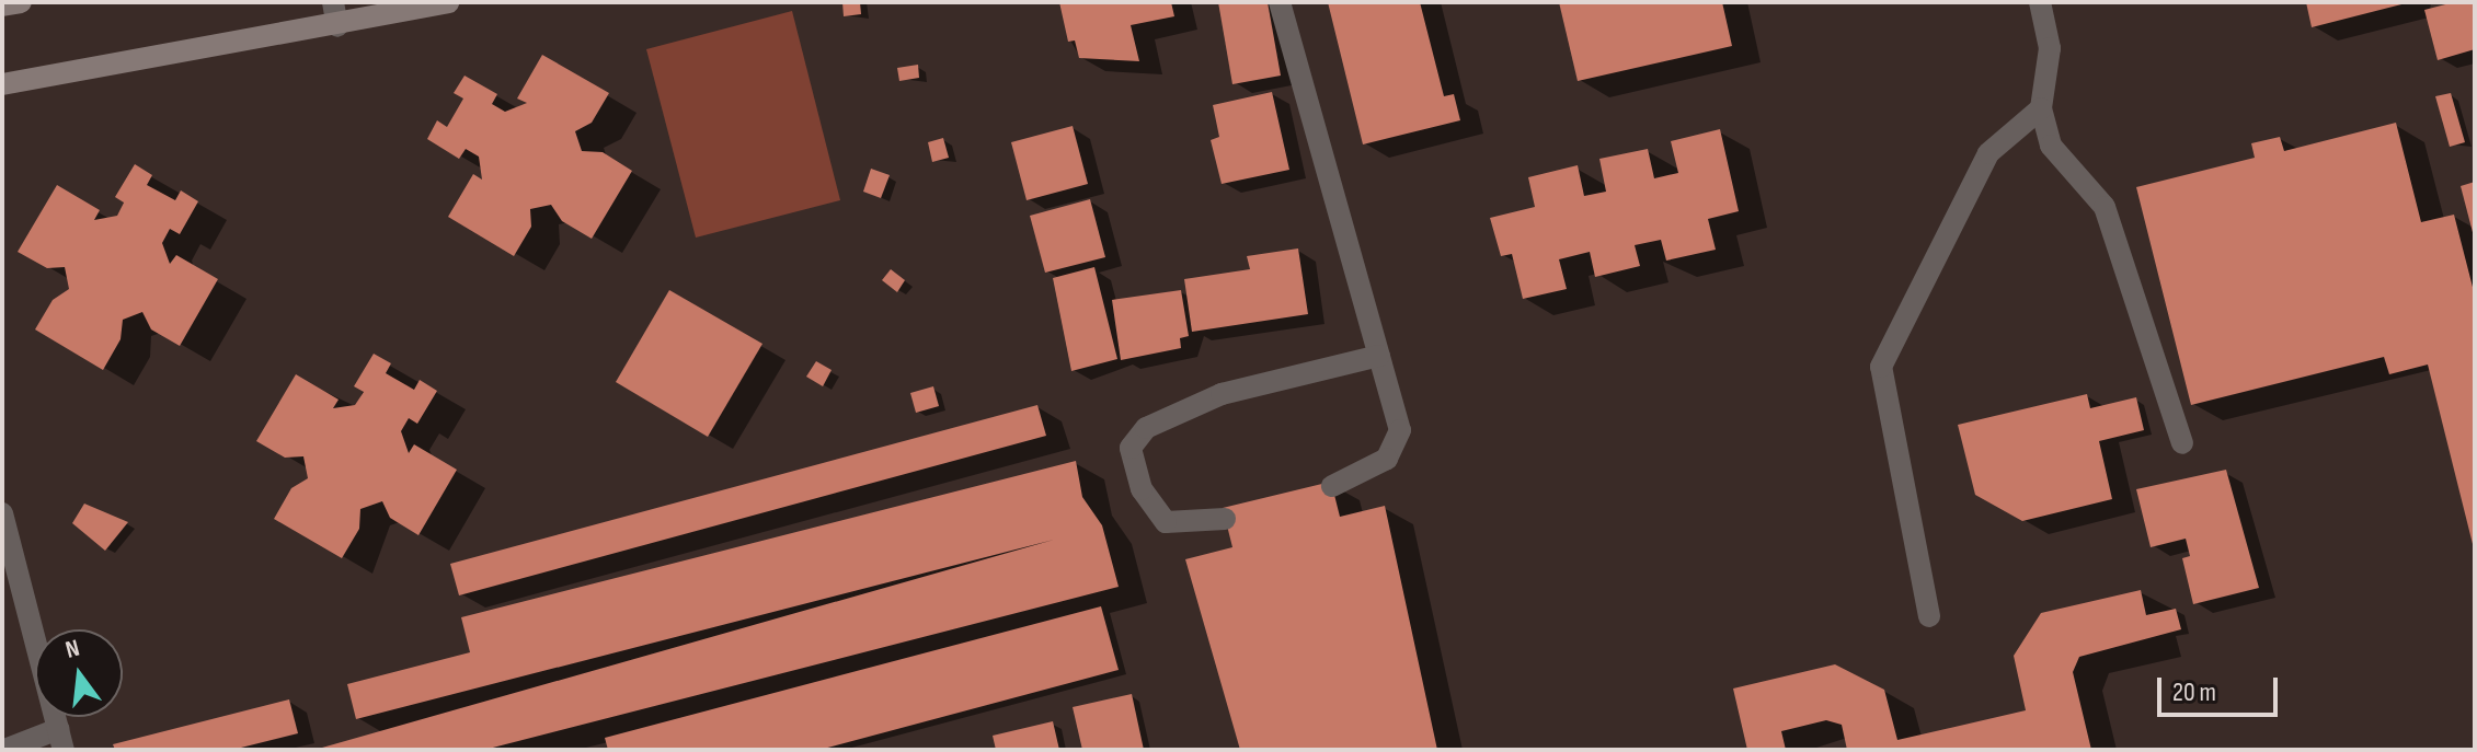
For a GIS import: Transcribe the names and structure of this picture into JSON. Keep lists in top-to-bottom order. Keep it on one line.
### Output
{"scale_bar":"20 m","north":"top"}
